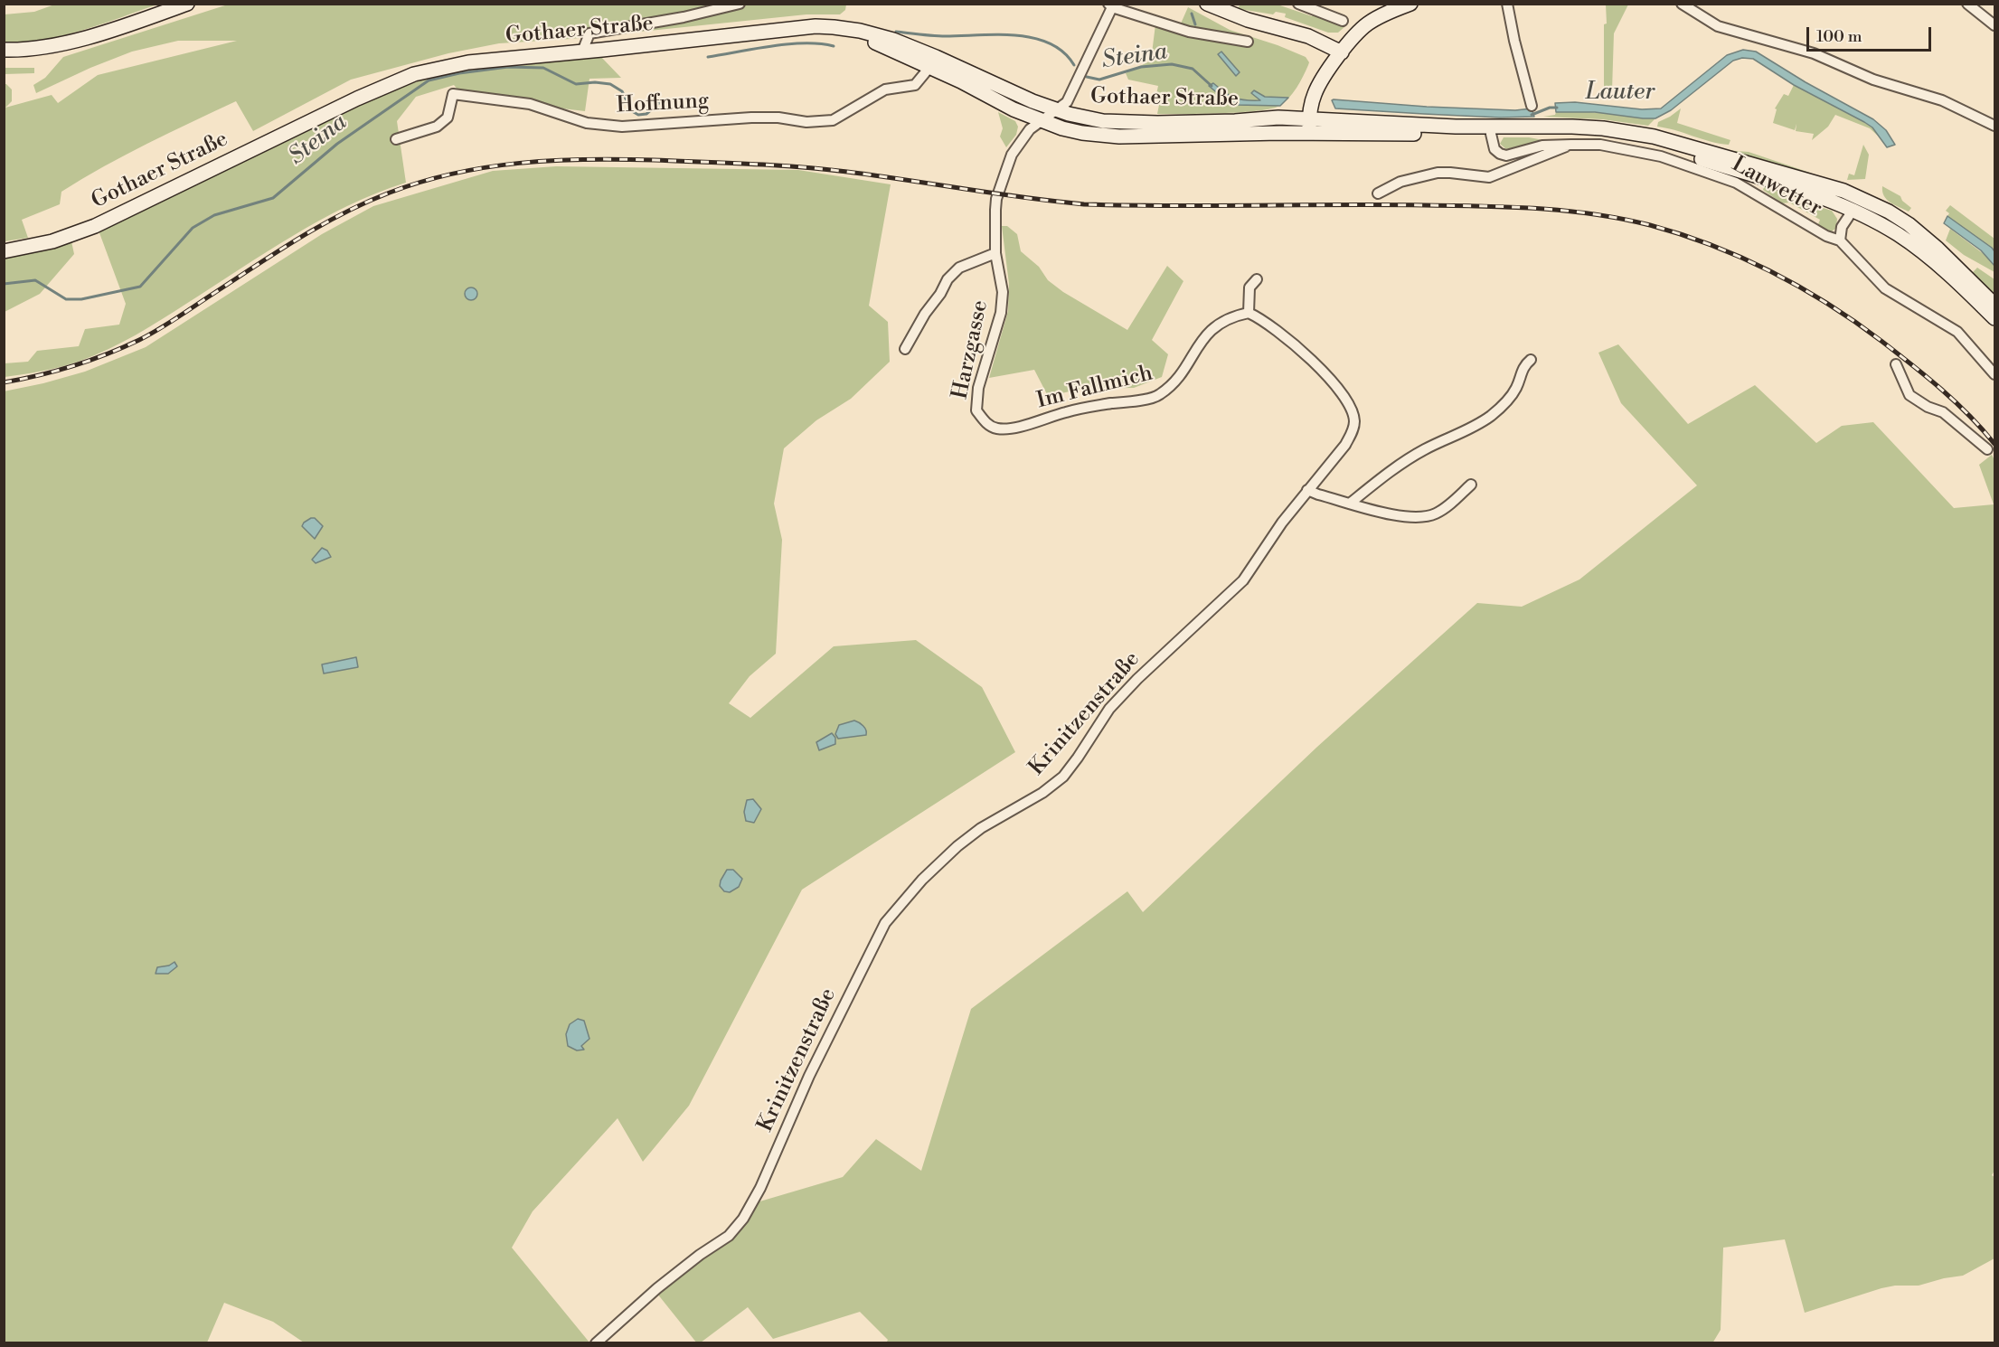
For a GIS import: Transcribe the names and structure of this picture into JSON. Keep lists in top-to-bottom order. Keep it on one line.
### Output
{"streets":{"main road":["Gothaer Straße"],"street":["Hoffnung","Lauwetter","Harzgasse","Im Fallmich","Krinitzenstraße"]},"crossings":[["Gothaer Straße","Hoffnung"],["Gothaer Straße","Harzgasse"],["Harzgasse","Im Fallmich"],["Im Fallmich","Krinitzenstraße"]],"water":["Steina","Lauter"],"scale_bar":"100 m"}
